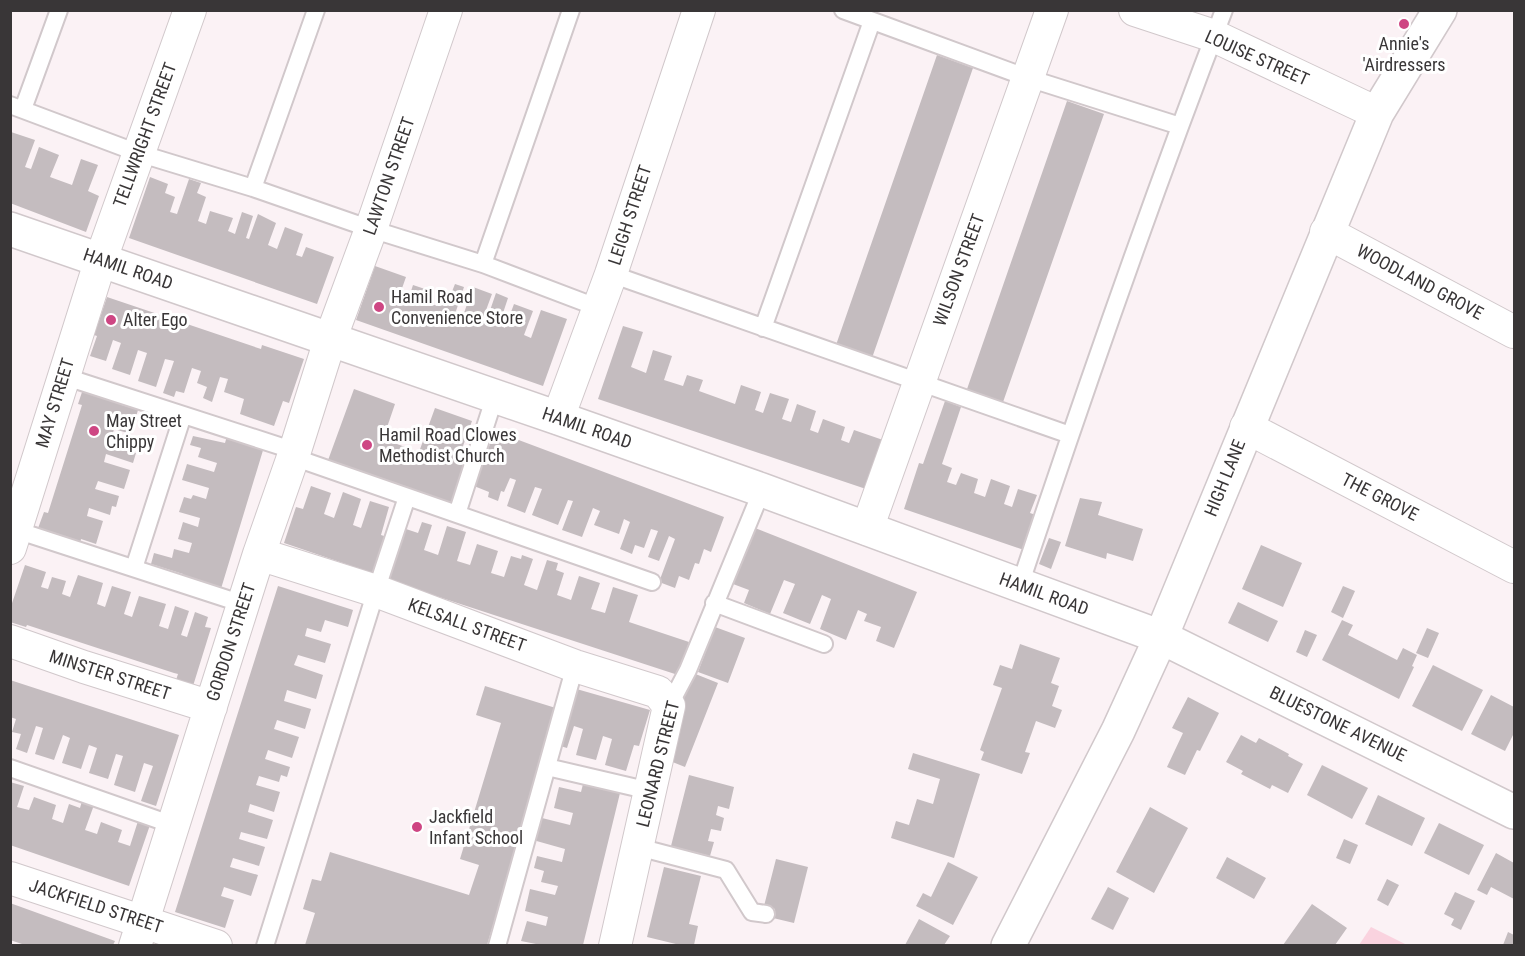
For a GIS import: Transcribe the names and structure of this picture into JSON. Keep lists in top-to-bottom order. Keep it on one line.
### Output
{"streets":{"street":["LOUISE STREET","TELLWRIGHT STREET","LAWTON STREET","LEIGH STREET","HAMIL ROAD","WILSON STREET","WOODLAND GROVE","MAY STREET","HIGH LANE","THE GROVE","KELSALL STREET","GORDON STREET","MINSTER STREET","BLUESTONE AVENUE","LEONARD STREET","JACKFIELD STREET"]},"crossings":[["LOUISE STREET","HIGH LANE"],["TELLWRIGHT STREET","HAMIL ROAD"],["TELLWRIGHT STREET","MAY STREET"],["LAWTON STREET","HAMIL ROAD"],["LAWTON STREET","GORDON STREET"],["LEIGH STREET","HAMIL ROAD"],["HAMIL ROAD","WILSON STREET"],["HAMIL ROAD","MAY STREET"],["HAMIL ROAD","HIGH LANE"],["HAMIL ROAD","GORDON STREET"],["HAMIL ROAD","BLUESTONE AVENUE"],["HAMIL ROAD","LEONARD STREET"],["WOODLAND GROVE","HIGH LANE"],["HIGH LANE","THE GROVE"],["HIGH LANE","BLUESTONE AVENUE"],["KELSALL STREET","GORDON STREET"],["KELSALL STREET","LEONARD STREET"],["GORDON STREET","MINSTER STREET"],["GORDON STREET","JACKFIELD STREET"]],"places":["Annie's 'Airdressers","Hamil Road Convenience Store","Alter Ego","May Street Chippy","Hamil Road Clowes Methodist Church","Jackfield Infant School"]}
